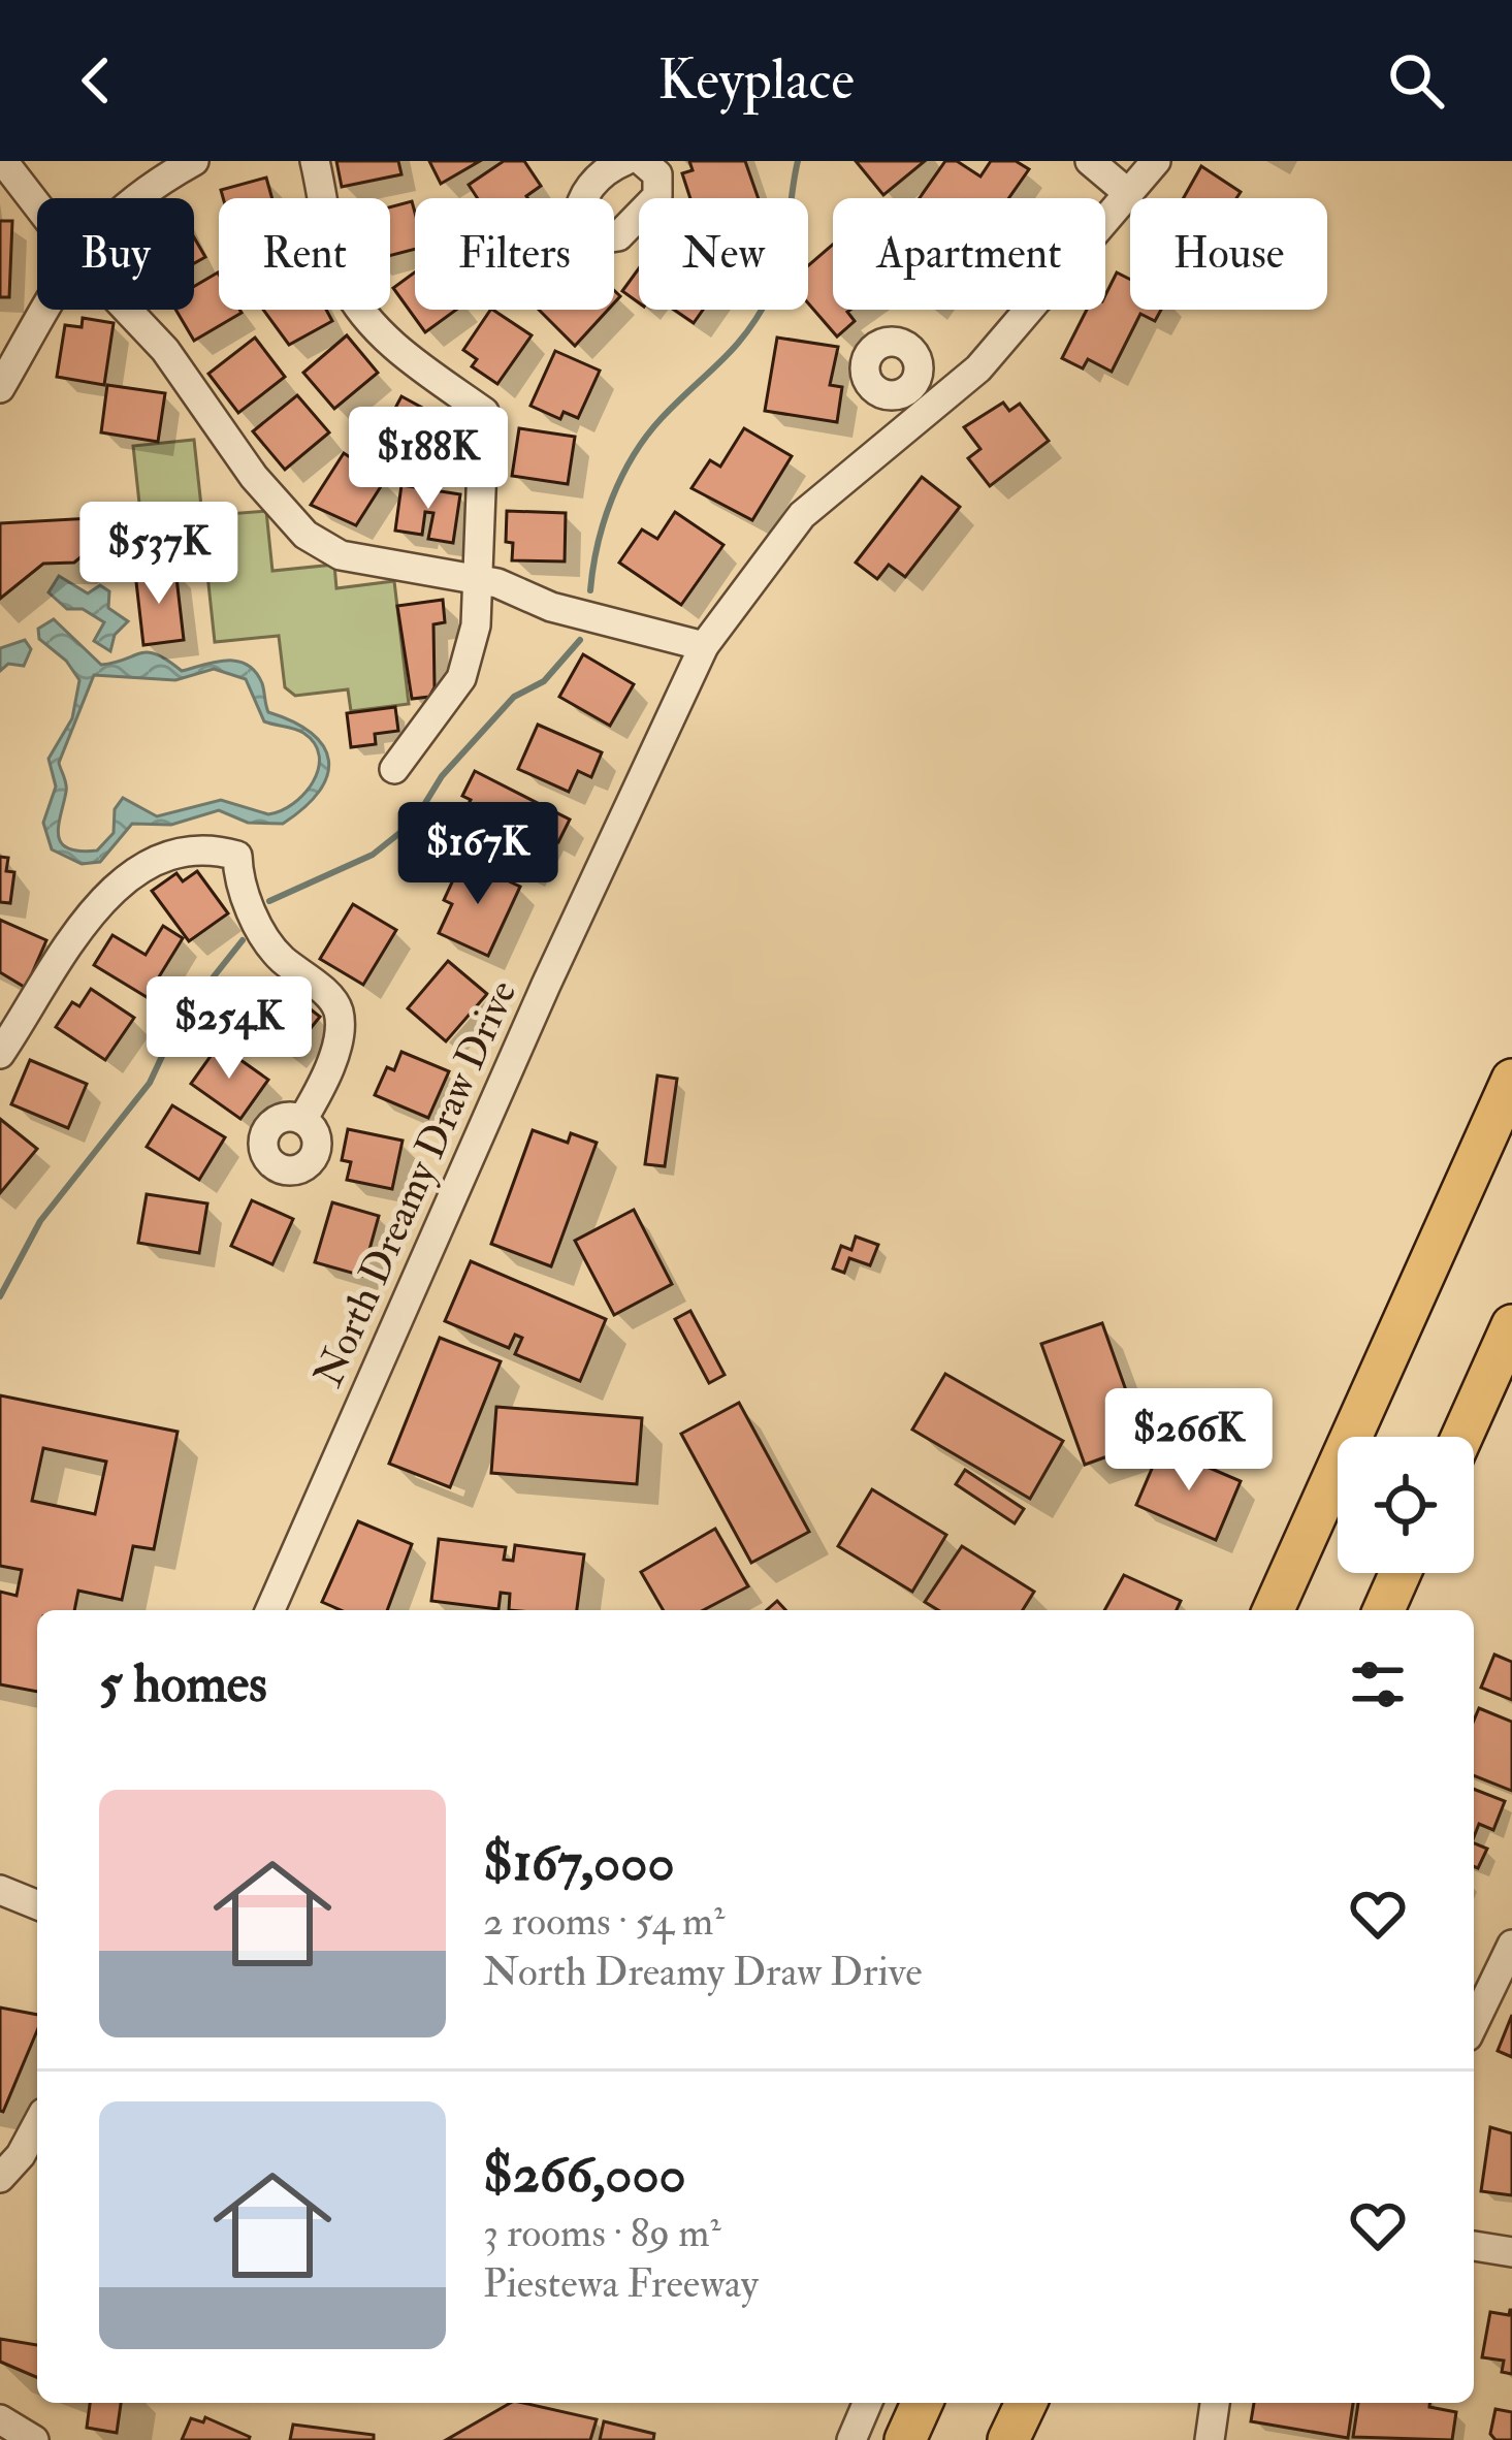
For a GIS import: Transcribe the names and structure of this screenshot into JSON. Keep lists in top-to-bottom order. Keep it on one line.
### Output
{"streets":{"street":["North Dreamy Draw Drive"]},"page":{"header":"Keyplace","chip":["Buy","Rent","Filters","New","Apartment","House"],"price":["$188K","$537K","$167K","$254K","$266K"],"heading":"5 homes","list":[{"name":"$167,000","note":"2 rooms · 54 m² · North Dreamy Draw Drive"},{"name":"$266,000","note":"3 rooms · 89 m² · Piestewa Freeway"}]}}
